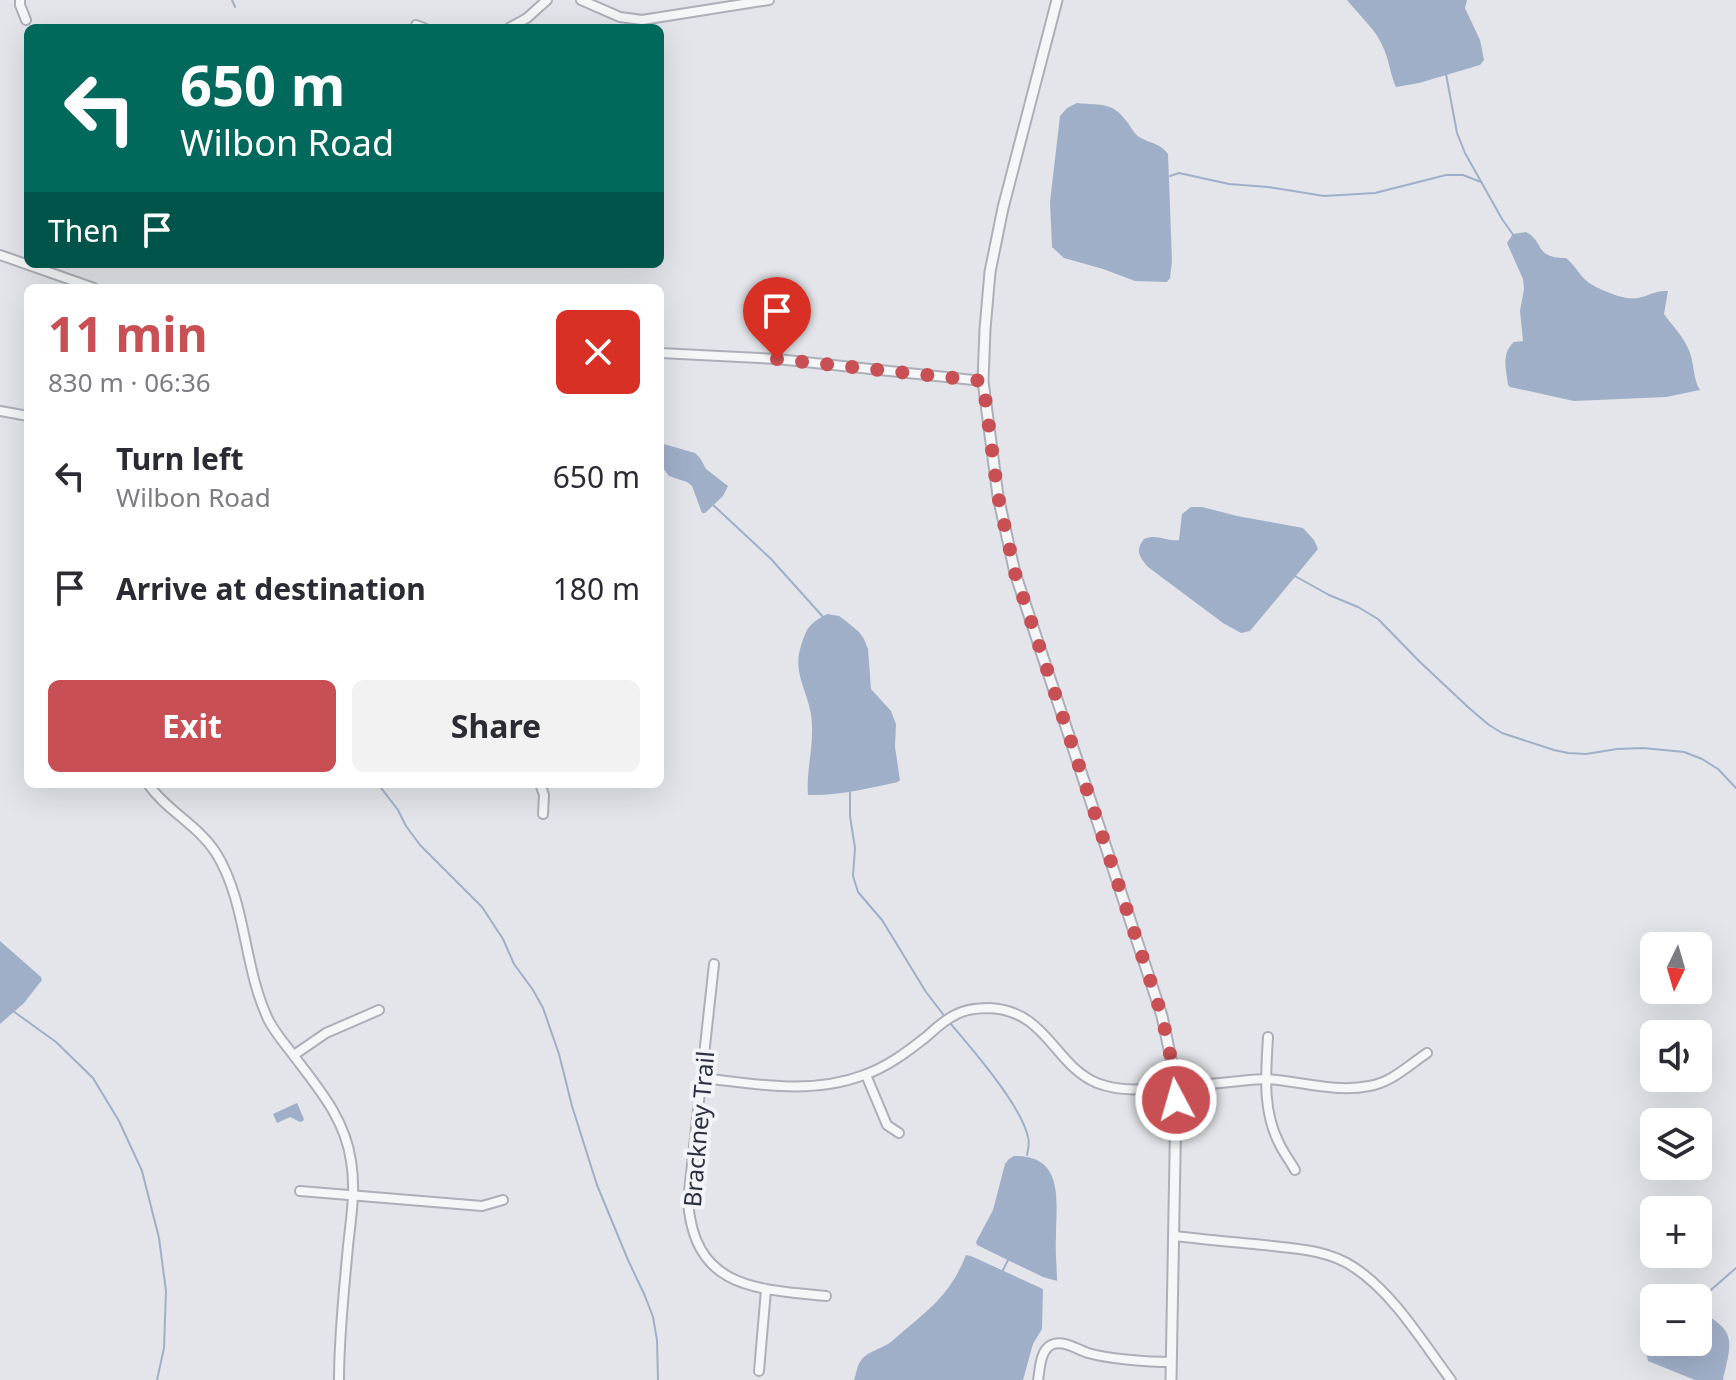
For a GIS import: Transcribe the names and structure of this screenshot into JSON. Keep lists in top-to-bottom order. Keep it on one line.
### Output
{"streets":{"street":["Brackney Trail"]},"north":"bottom","page":{"turn":["650 m","Wilbon Road"],"then":"Then","heading":["11 min","830 m · 06:36"],"list":[{"name":"Turn left","note":"Wilbon Road","value":"650 m"},{"name":"Arrive at destination","value":"180 m"}],"buttons":["Exit","Share"],"map_buttons":["+","−"]}}
